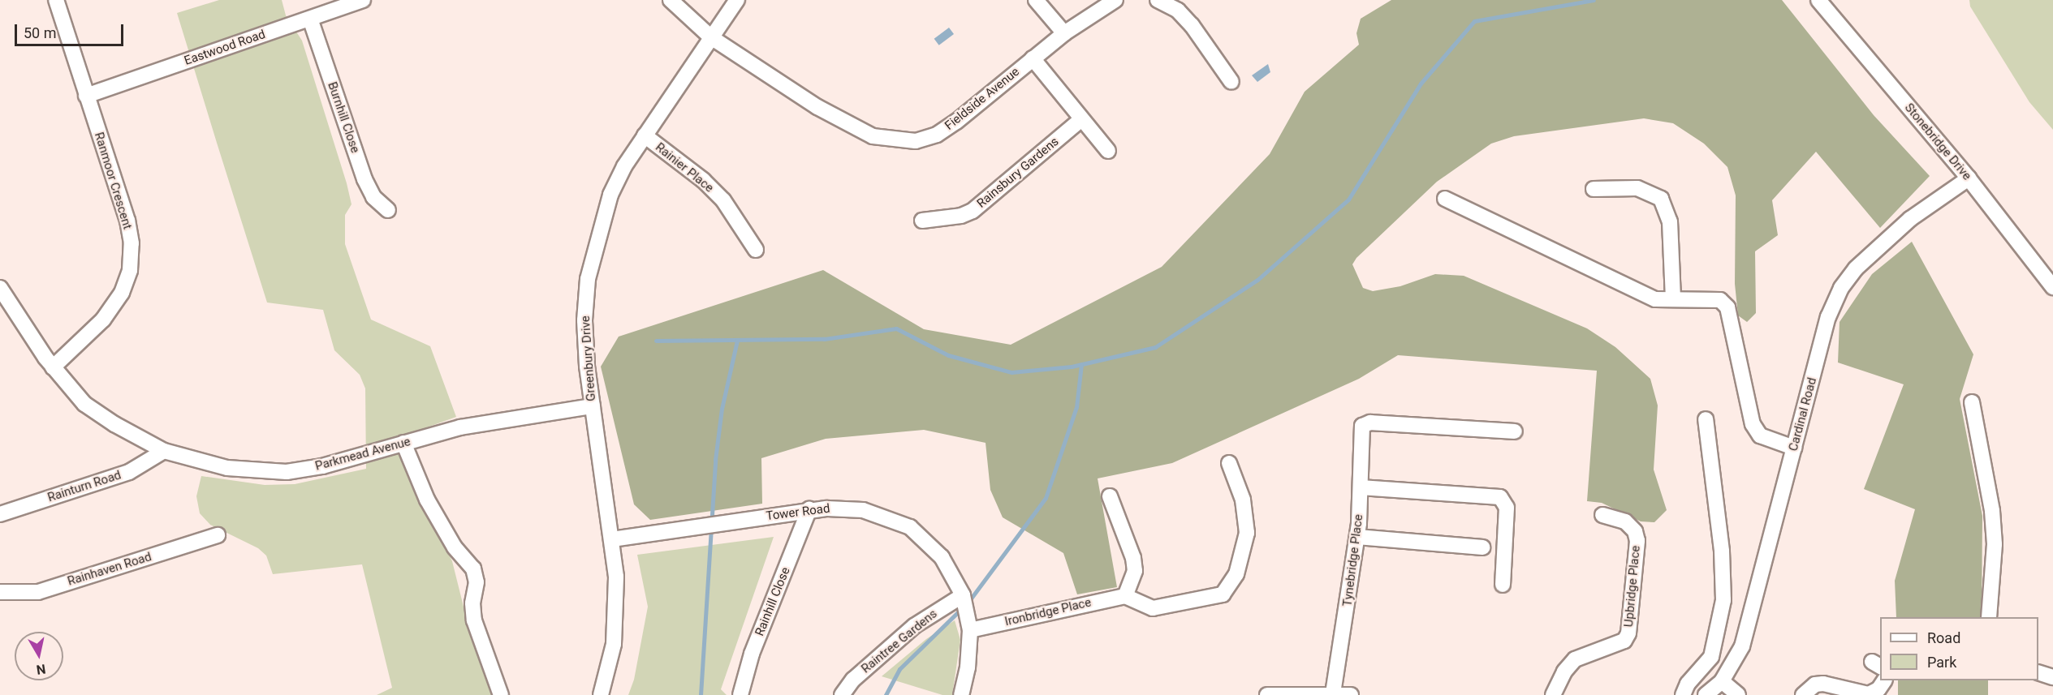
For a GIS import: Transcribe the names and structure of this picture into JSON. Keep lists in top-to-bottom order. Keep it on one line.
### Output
{"streets":{"street":["Eastwood Road","Fieldside Avenue","Burnhill Close","Stonebridge Drive","Rainier Place","Rainsbury Gardens","Ranmoor Crescent","Greenbury Drive","Cardinal Road","Parkmead Avenue","Rainturn Road","Tower Road","Tynebridge Place","Rainhaven Road","Upbridge Place","Rainhill Close","Ironbridge Place","Raintree Gardens"]},"crossings":[["Eastwood Road","Burnhill Close"],["Eastwood Road","Ranmoor Crescent"],["Fieldside Avenue","Greenbury Drive"],["Stonebridge Drive","Cardinal Road"],["Rainier Place","Greenbury Drive"],["Ranmoor Crescent","Parkmead Avenue"],["Greenbury Drive","Parkmead Avenue"],["Greenbury Drive","Tower Road"],["Parkmead Avenue","Rainturn Road"],["Tower Road","Rainhill Close"],["Tower Road","Ironbridge Place"],["Tower Road","Raintree Gardens"]],"legend":["Road","Park"],"scale_bar":"50 m","north":"bottom"}
